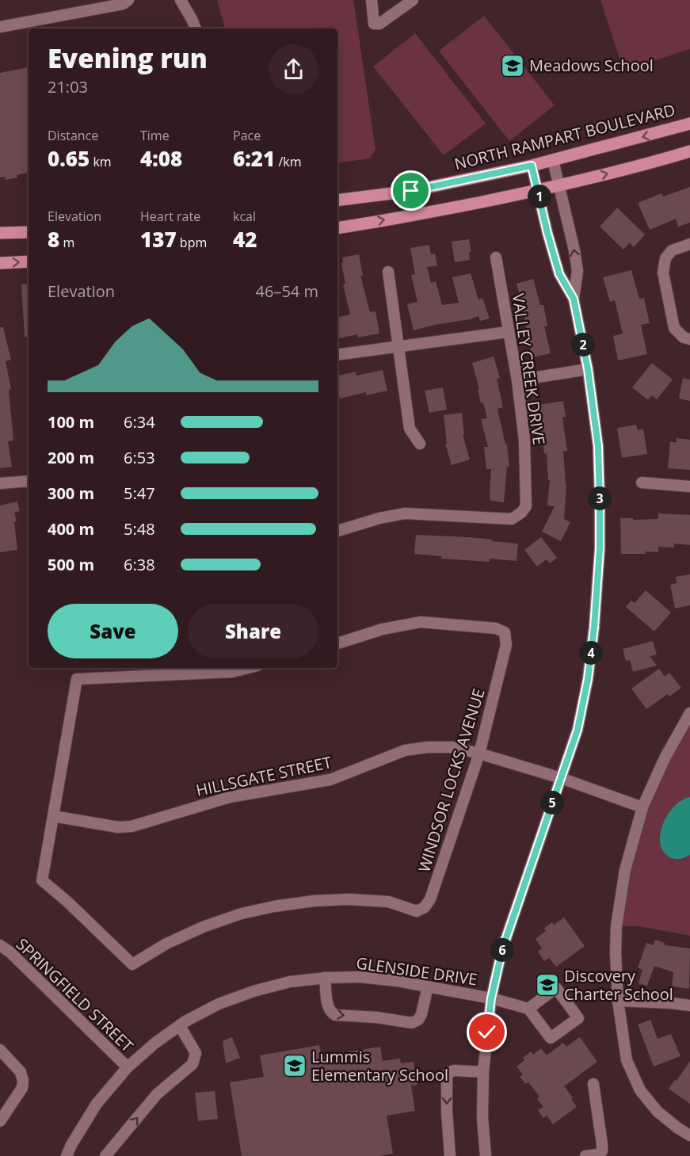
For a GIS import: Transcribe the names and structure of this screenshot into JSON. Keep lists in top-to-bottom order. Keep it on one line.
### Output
{"streets":{"main road":["NORTH RAMPART BOULEVARD"],"street":["VALLEY CREEK DRIVE","HILLSGATE STREET","WINDSOR LOCKS AVENUE","GLENSIDE DRIVE","SPRINGFIELD STREET"]},"crossings":[["HILLSGATE STREET","WINDSOR LOCKS AVENUE"],["GLENSIDE DRIVE","SPRINGFIELD STREET"]],"places":{"school or university":["Meadows School","Discovery Charter School","Lummis Elementary School"]},"page":{"heading":["Evening run","21:03"],"stats":[["Distance","0.65 km"],["Time","4:08"],["Pace","6:21 /km"],["Elevation","8 m"],["Heart rate","137 bpm"],["kcal","42"]],"pins":["1","2","3","4","5","6"],"chart":["Elevation","46–54 m"],"list":[{"name":"100 m","note":"6:34"},{"name":"200 m","note":"6:53"},{"name":"300 m","note":"5:47"},{"name":"400 m","note":"5:48"},{"name":"500 m","note":"6:38"}],"buttons":["Save","Share"]}}
